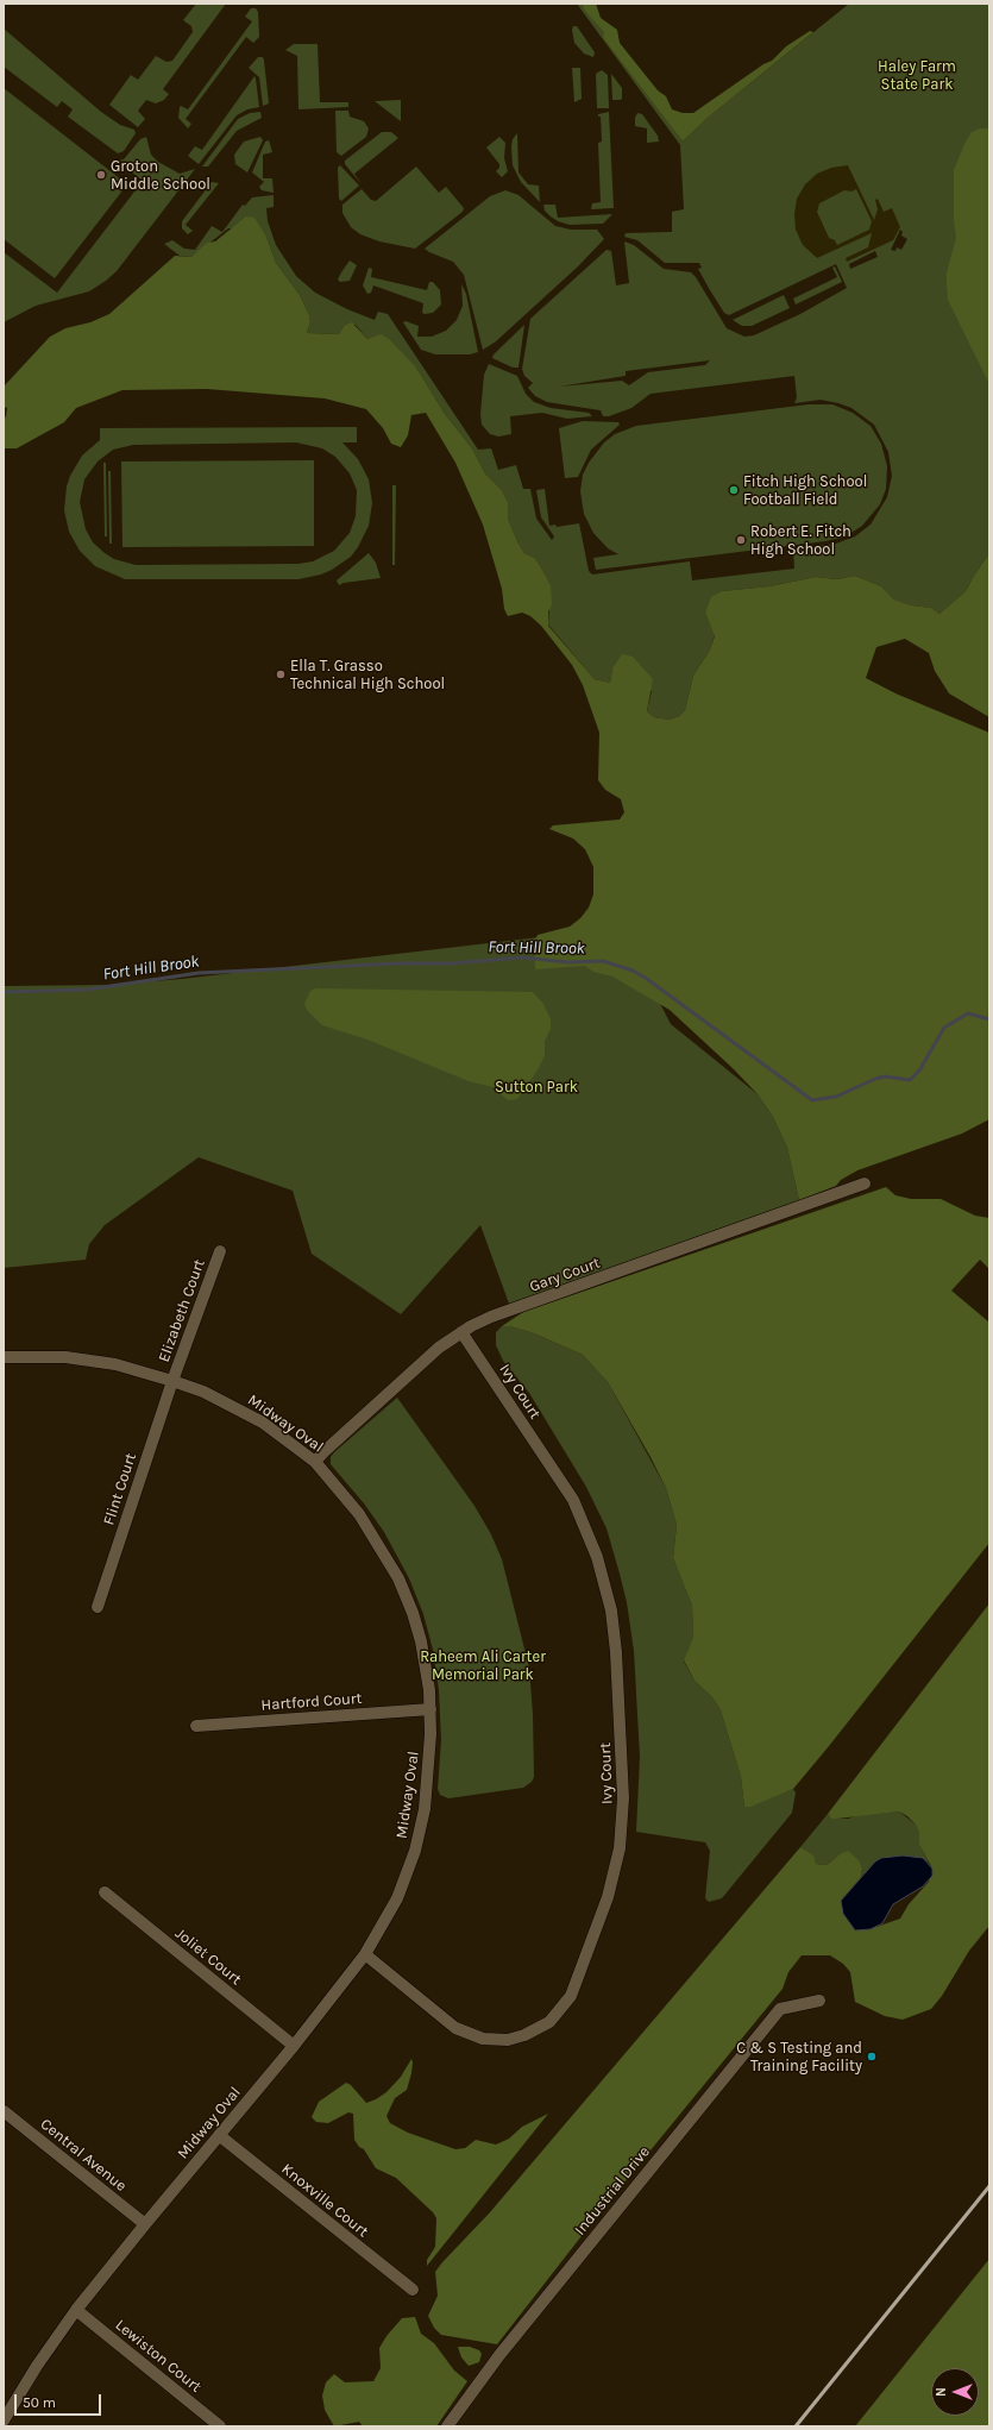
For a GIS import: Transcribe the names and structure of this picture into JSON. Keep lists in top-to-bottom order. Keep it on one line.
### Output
{"streets":{"street":["Gary Court","Elizabeth Court","Ivy Court","Midway Oval","Flint Court","Hartford Court","Joliet Court","Central Avenue","Industrial Drive","Knoxville Court","Lewiston Court"]},"crossings":[["Gary Court","Ivy Court"],["Gary Court","Midway Oval"],["Elizabeth Court","Midway Oval"],["Elizabeth Court","Flint Court"],["Ivy Court","Midway Oval"],["Midway Oval","Flint Court"],["Midway Oval","Hartford Court"],["Midway Oval","Joliet Court"],["Midway Oval","Central Avenue"],["Midway Oval","Knoxville Court"],["Midway Oval","Lewiston Court"]],"water":["Fort Hill Brook"],"parks":["Haley Farm State Park","Sutton Park","Raheem Ali Carter Memorial Park"],"places":["Groton Middle School","Fitch High School Football Field","Robert E. Fitch High School","Ella T. Grasso Technical High School","C & S Testing and Training Facility"],"scale_bar":"50 m","north":"left"}
